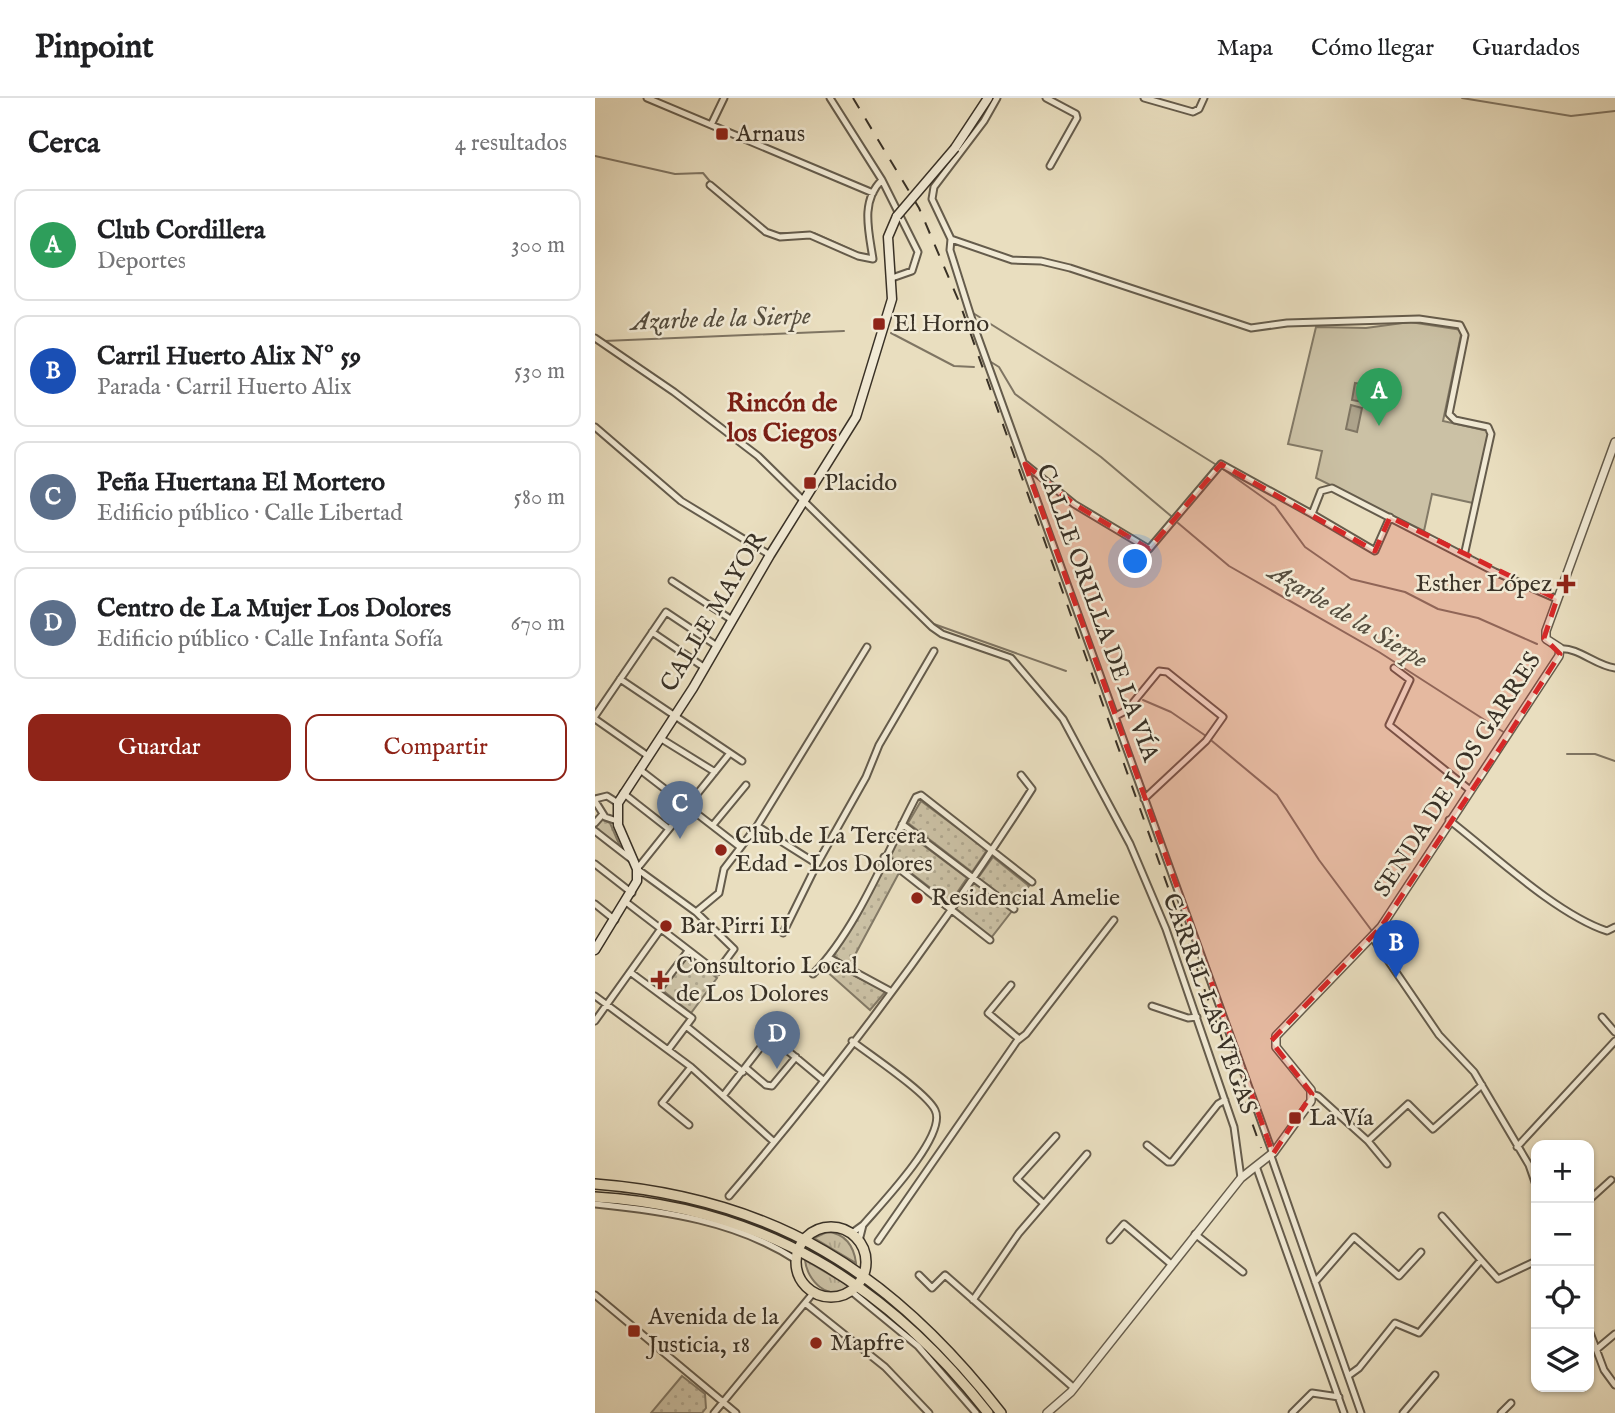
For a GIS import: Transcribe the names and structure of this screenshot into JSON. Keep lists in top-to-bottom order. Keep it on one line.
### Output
{"streets":{"main road":["CALLE MAYOR"],"street":["CALLE ORILLA DE LA VÍA","SENDA DE LOS GARRES","CARRIL LAS VEGAS"]},"crossings":[["CALLE MAYOR","CARRIL LAS VEGAS"]],"districts":["Rincón de los Ciegos"],"water":["Azarbe de la Sierpe"],"places":{"transit":["Arnaus","El Horno","Placido","La Vía","Avenida de la Justicia, 18"],"health":["Esther López","Consultorio Local de Los Dolores"],"other":["Club de La Tercera Edad - Los Dolores","Residencial Amelie","Bar Pirri II","Mapfre"]},"page":{"header":"Pinpoint","nav":["Mapa","Cómo llegar","Guardados"],"heading":["Cerca","4 resultados"],"list":[{"mark":"A","name":"Club Cordillera","note":"Deportes","value":"300 m"},{"mark":"B","name":"Carril Huerto Alix Nº 59","note":"Parada · Carril Huerto Alix","value":"530 m"},{"mark":"C","name":"Peña Huertana El Mortero","note":"Edificio público · Calle Libertad","value":"580 m"},{"mark":"D","name":"Centro de La Mujer Los Dolores","note":"Edificio público · Calle Infanta Sofía","value":"670 m"}],"pins":["A","C","B","D"],"buttons":["Guardar","Compartir"],"map_buttons":["+","−"]}}
